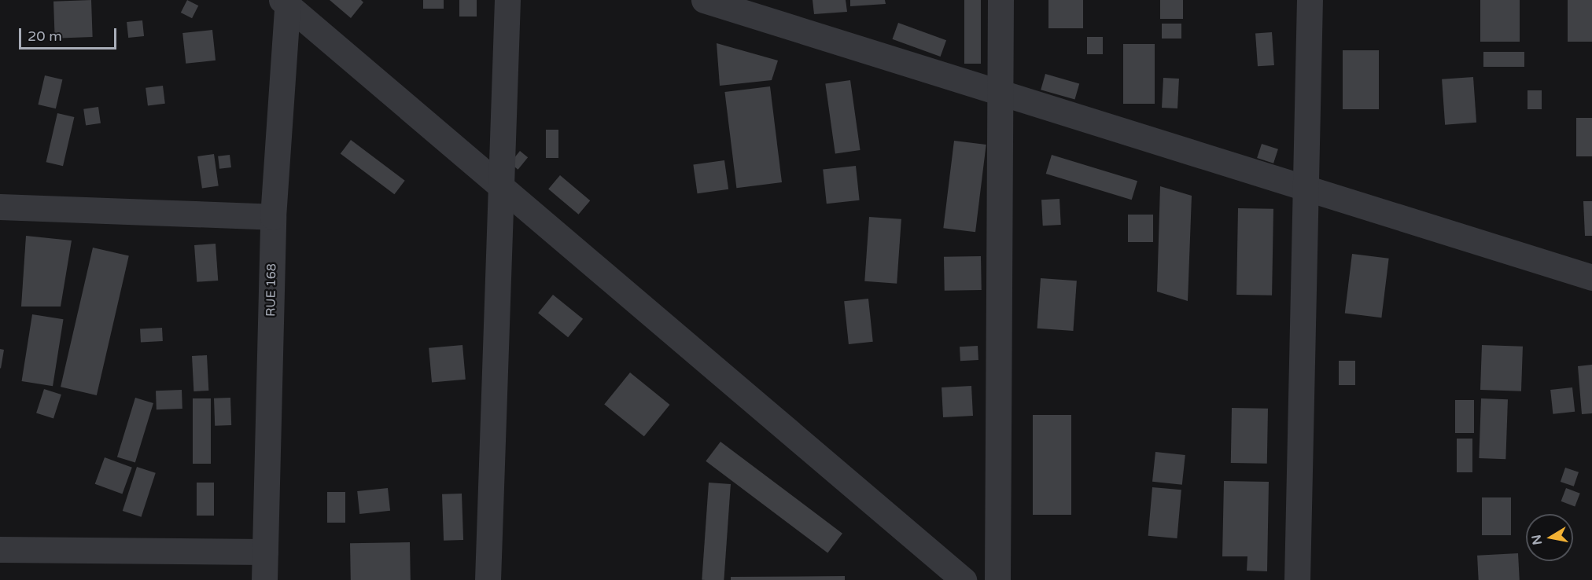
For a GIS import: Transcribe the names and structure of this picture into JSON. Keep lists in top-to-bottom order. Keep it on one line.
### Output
{"streets":{"street":["RUE 168"]},"scale_bar":"20 m","north":"left"}
